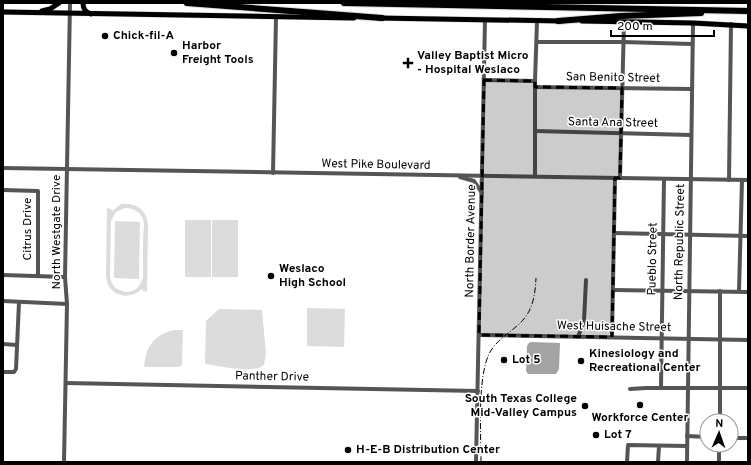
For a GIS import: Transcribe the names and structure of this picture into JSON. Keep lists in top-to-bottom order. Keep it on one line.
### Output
{"streets":{"street":["San Benito Street","Santa Ana Street","West Pike Boulevard","Citrus Drive","North Westgate Drive","North Border Avenue","North Republic Street","Pueblo Street","West Huisache Street","Panther Drive"]},"crossings":[["San Benito Street","North Republic Street"],["Santa Ana Street","North Republic Street"],["West Pike Boulevard","North Westgate Drive"],["West Pike Boulevard","North Border Avenue"],["West Pike Boulevard","North Republic Street"],["West Pike Boulevard","Pueblo Street"],["North Westgate Drive","Panther Drive"],["North Border Avenue","West Huisache Street"],["North Border Avenue","Panther Drive"],["North Republic Street","West Huisache Street"],["Pueblo Street","West Huisache Street"]],"places":{"other":["Chick-fil-A","Harbor Freight Tools","Weslaco High School","Lot 5","Kinesiology and Recreational Center","Workforce Center","South Texas College Mid-Valley Campus","Lot 7","H-E-B Distribution Center"],"health":["Valley Baptist Micro - Hospital Weslaco"]},"scale_bar":"200 m","north":"top"}
